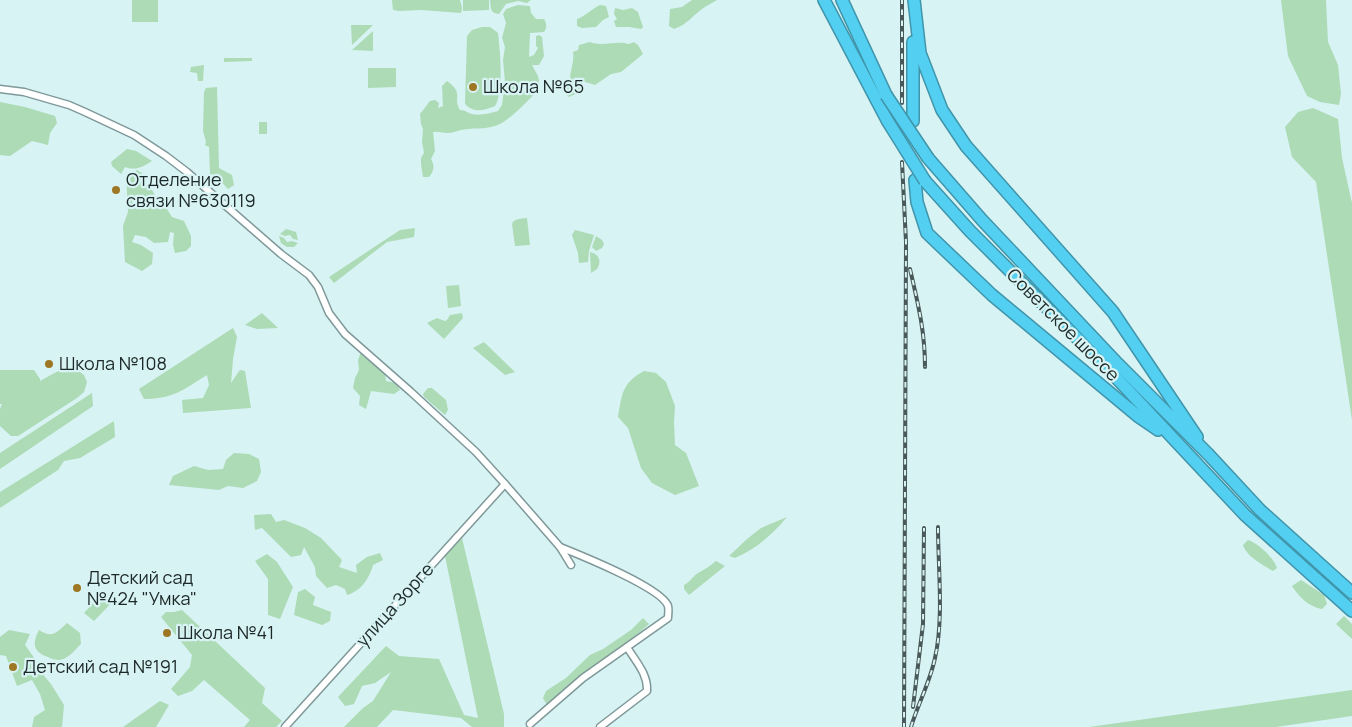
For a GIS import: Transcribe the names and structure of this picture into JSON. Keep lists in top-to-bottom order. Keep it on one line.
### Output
{"streets":{"highway":["Советское шоссе"],"street":["улица Зорге"]},"places":["Школа №65","Отделение связи №630119","Школа №108","Детский сад №424 \"Умка\"","Школа №41","Детский сад №191"]}
